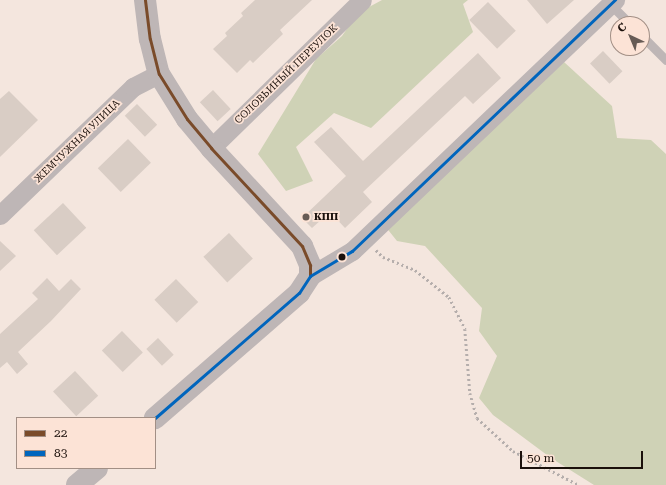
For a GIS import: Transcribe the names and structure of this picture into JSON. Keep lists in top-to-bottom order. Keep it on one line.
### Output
{"streets":{"street":["СОЛОВЬИНЫЙ ПЕРЕУЛОК","ЖЕМЧУЖНАЯ УЛИЦА"]},"places":["КПП"],"lines":["transit line 22","transit line 83"],"legend":["22","83"],"scale_bar":"50 m","north":"top left"}
